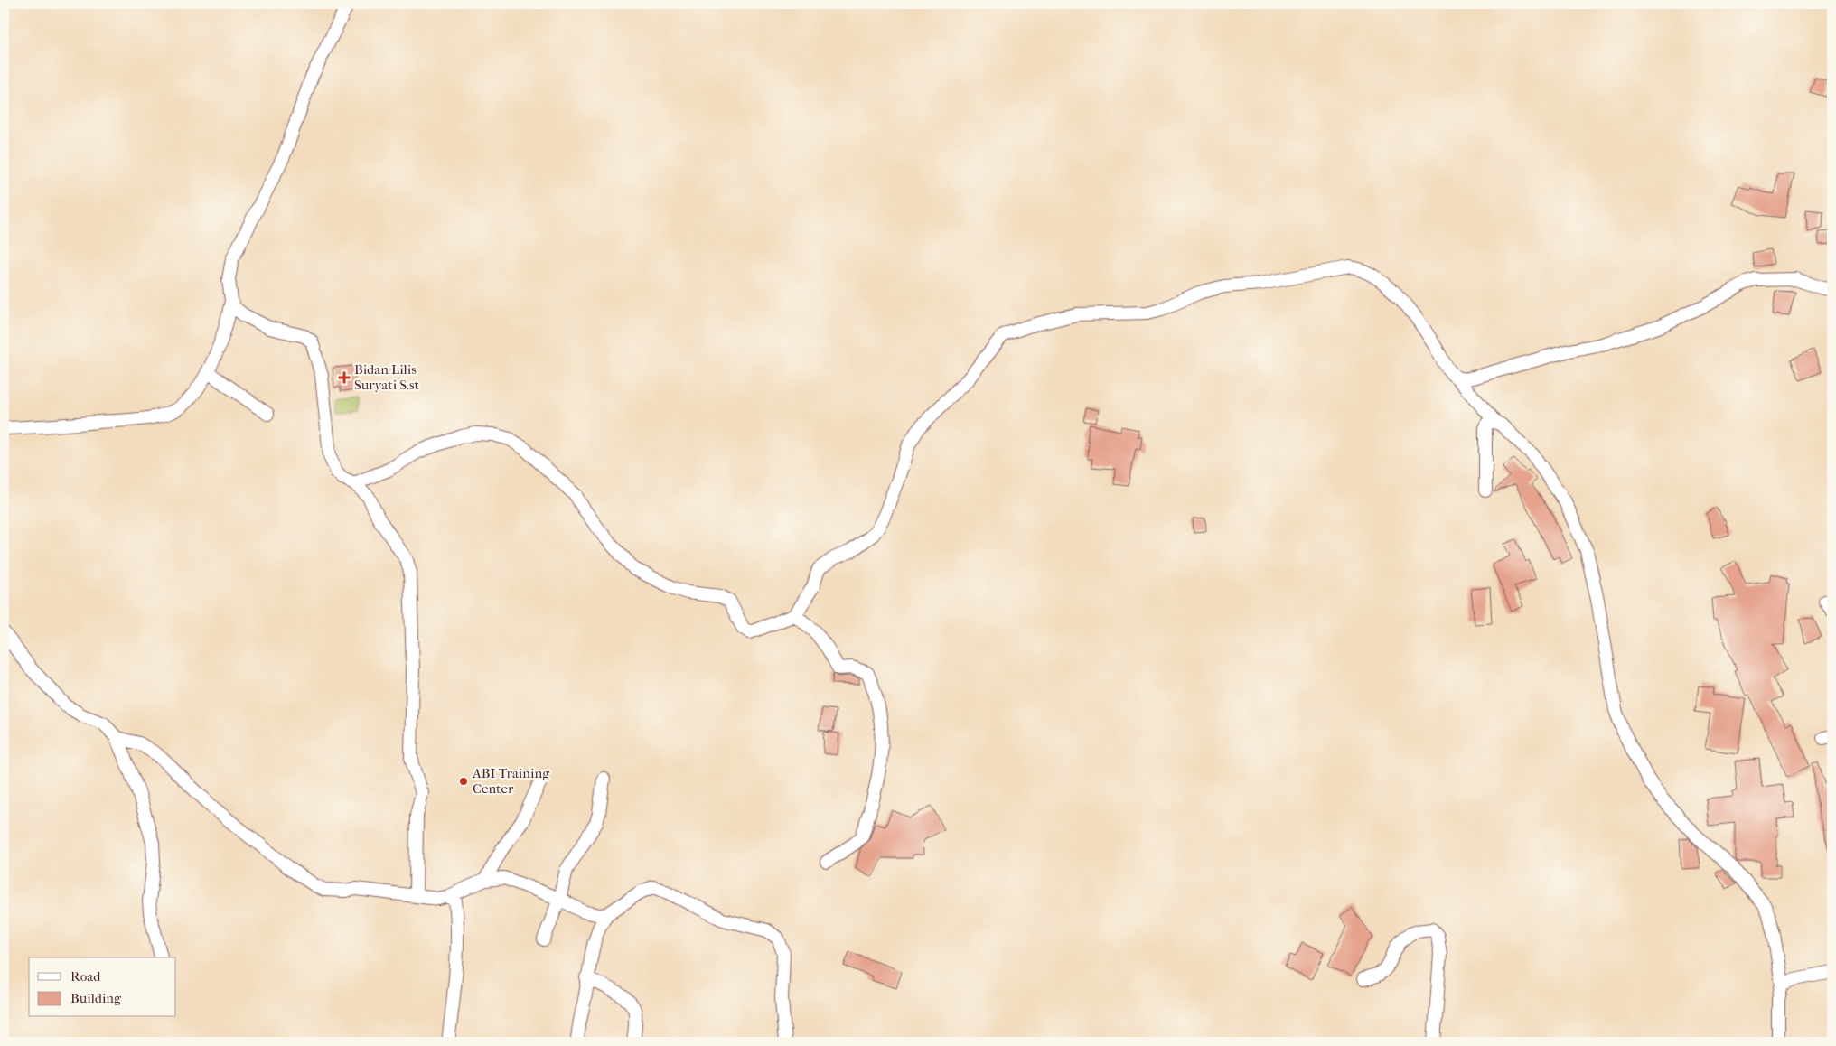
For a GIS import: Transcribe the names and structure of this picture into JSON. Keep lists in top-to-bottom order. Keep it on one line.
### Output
{"places":{"health":["Bidan Lilis Suryati S.st"],"other":["ABI Training Center"]},"legend":["Road","Building"]}
